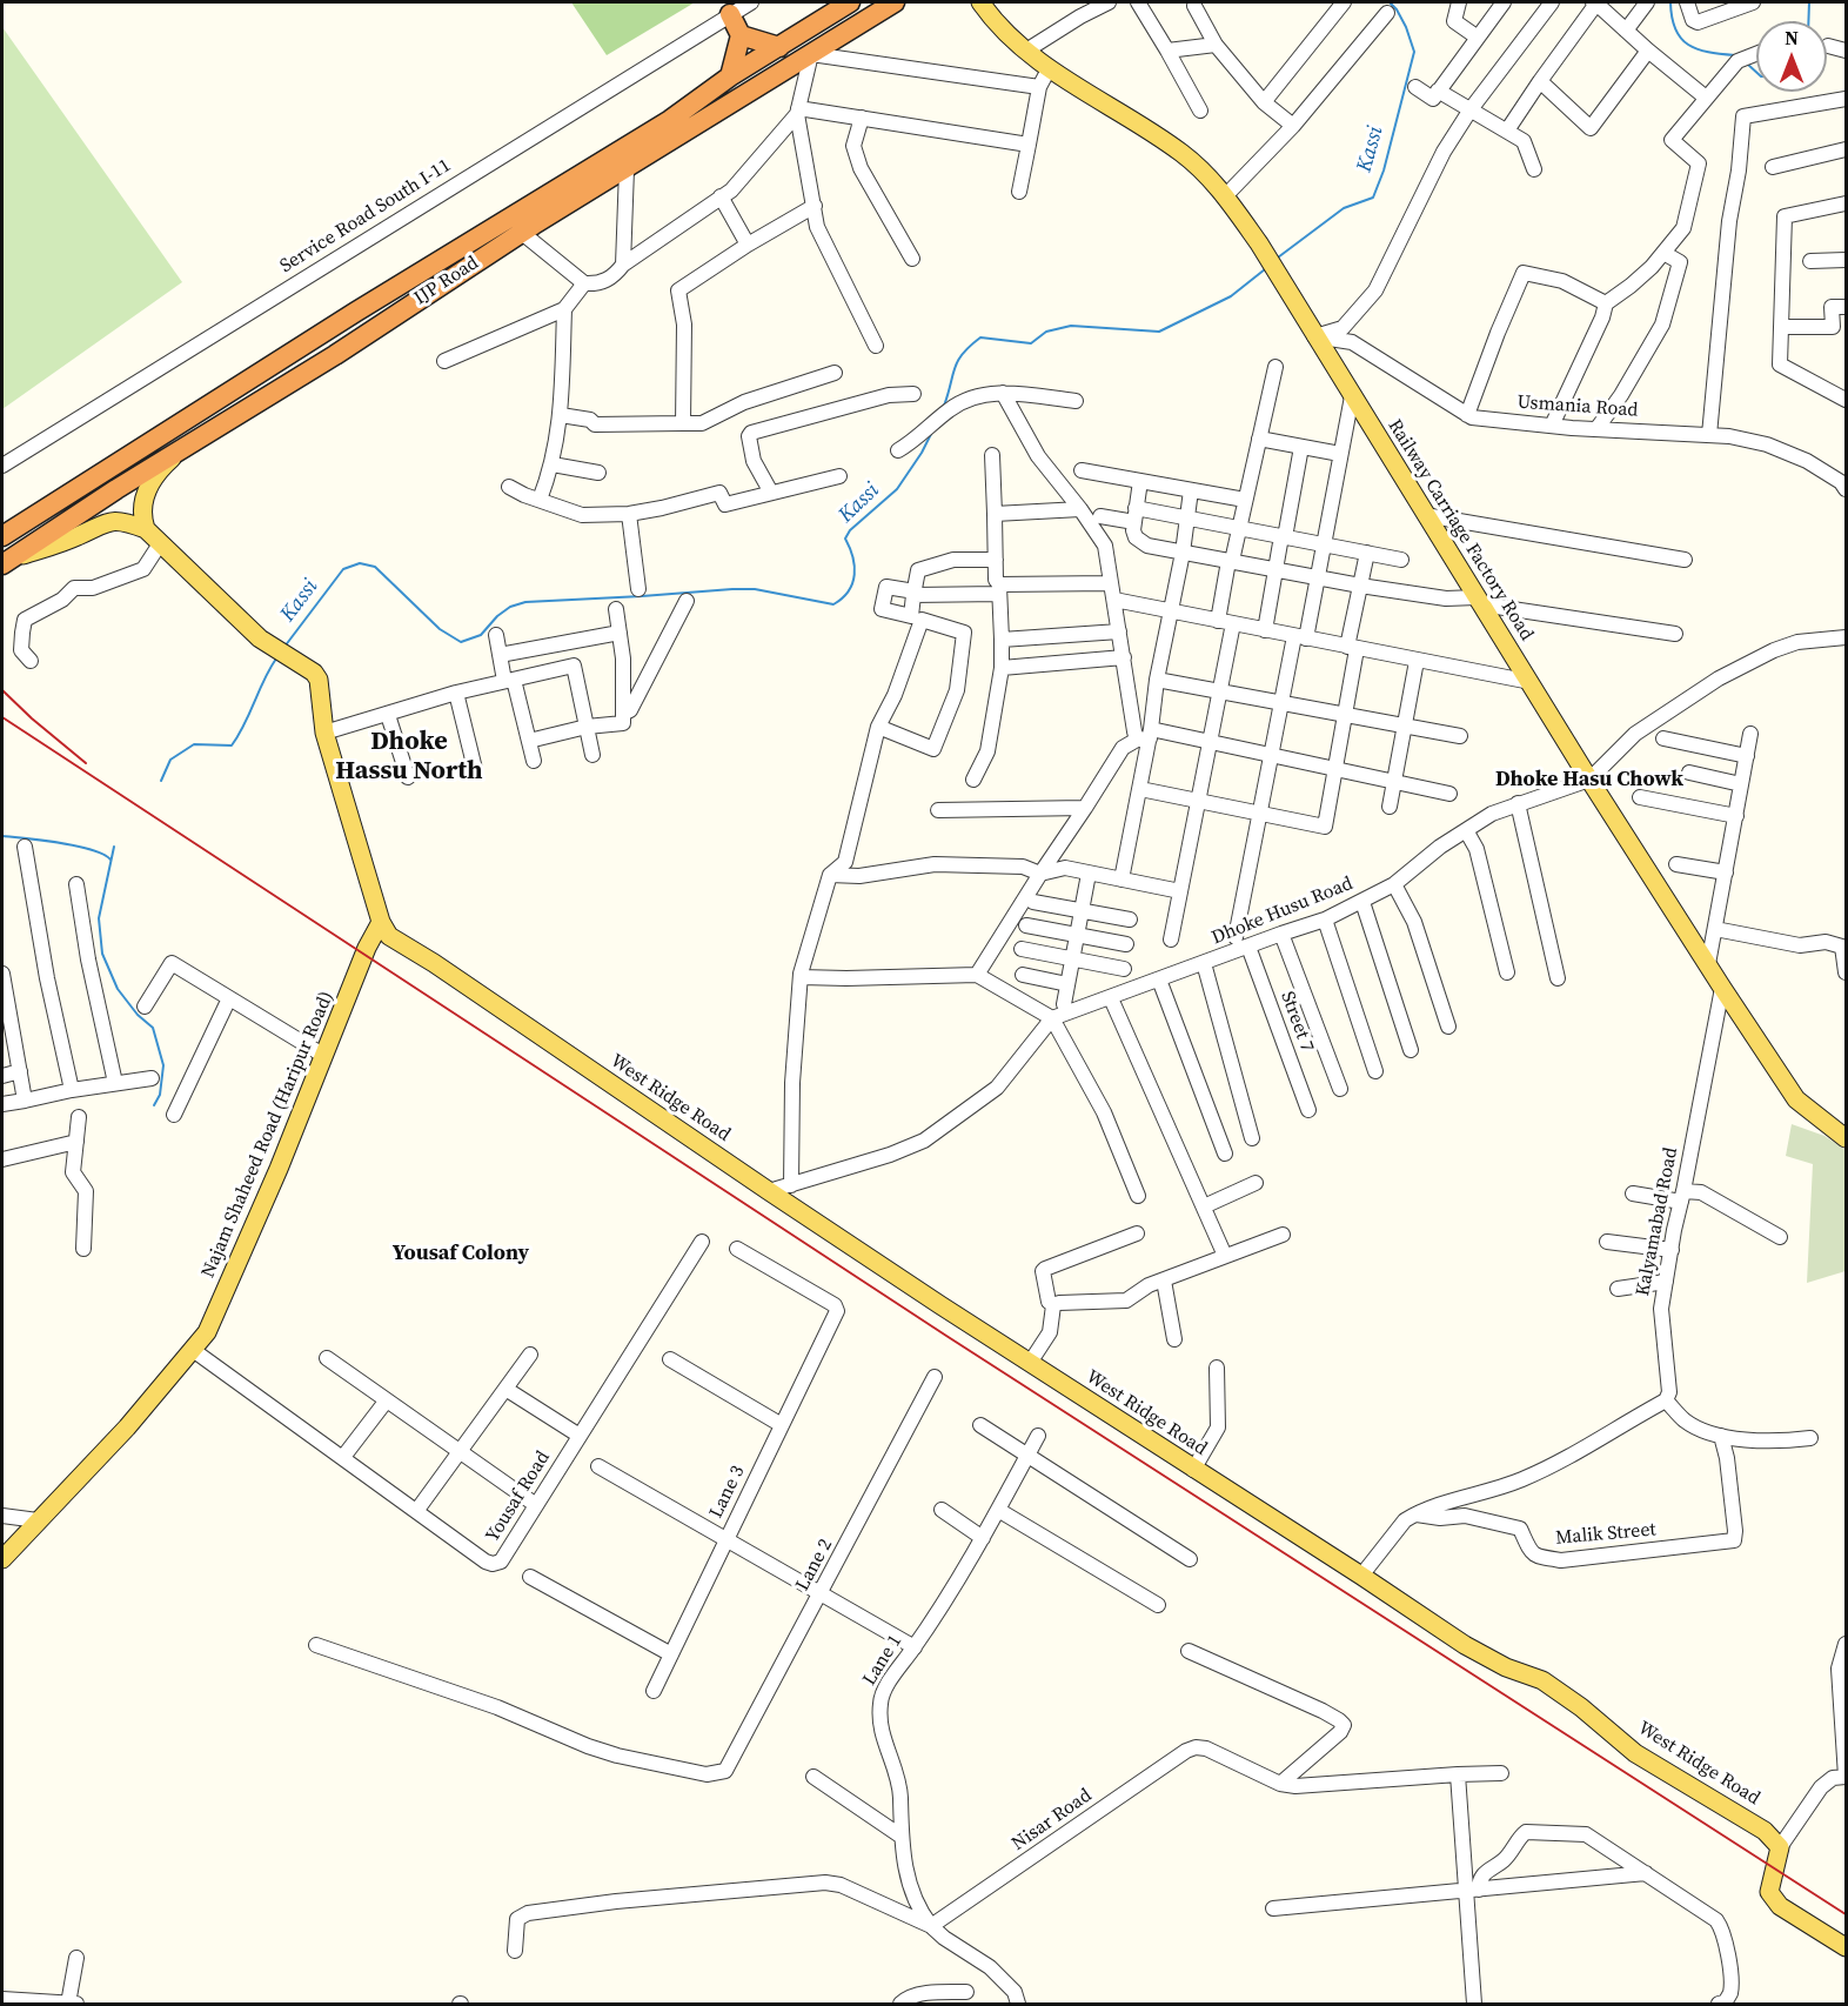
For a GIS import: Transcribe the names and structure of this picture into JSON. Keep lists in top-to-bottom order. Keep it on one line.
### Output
{"streets":{"highway":["IJP Road"],"main road":["Railway Carriage Factory Road","West Ridge Road","Najam Shaheed Road (Haripur Road)"],"street":["Service Road South I-11","Usmania Road","Dhoke Husu Road","Street 7","Kalyamabad Road","Lane 3","Yousaf Road","Malik Street","Lane 2","Lane 1","Nisar Road"]},"crossings":[["Usmania Road","Railway Carriage Factory Road"],["Railway Carriage Factory Road","Dhoke Husu Road"],["Railway Carriage Factory Road","Kalyamabad Road"],["Dhoke Husu Road","Street 7"],["West Ridge Road","Najam Shaheed Road (Haripur Road)"],["Najam Shaheed Road (Haripur Road)","Yousaf Road"],["Lane 1","Nisar Road"]],"districts":["Dhoke Hassu North","Dhoke Hasu Chowk","Yousaf Colony"],"water":["Kassi"],"north":"top"}
